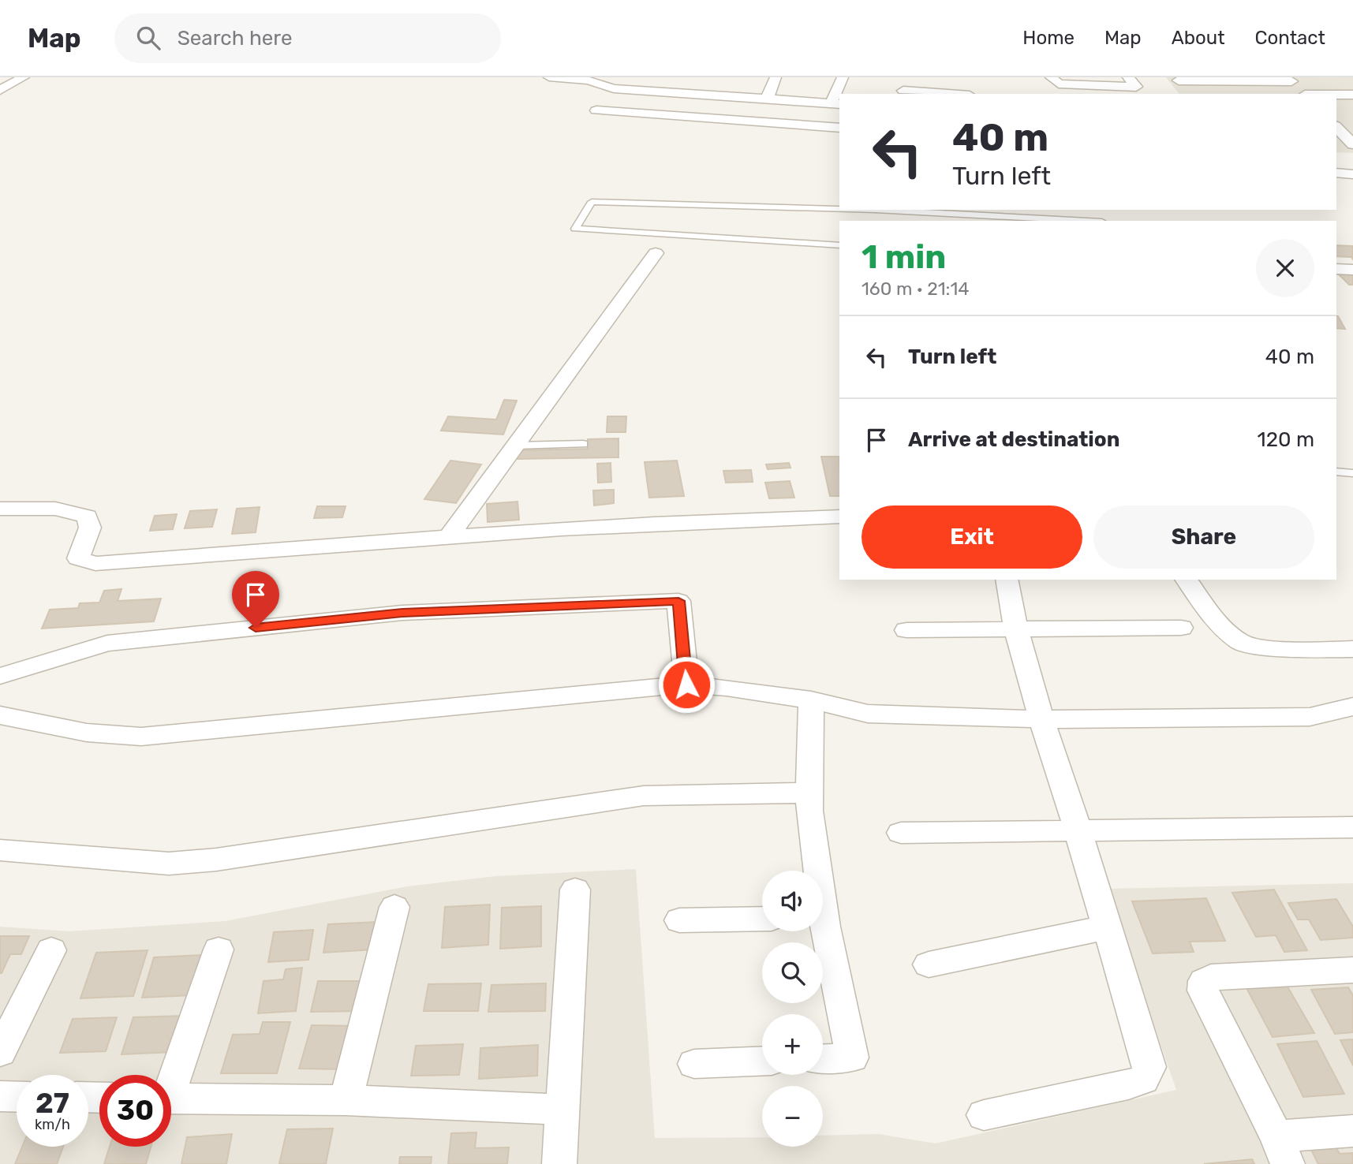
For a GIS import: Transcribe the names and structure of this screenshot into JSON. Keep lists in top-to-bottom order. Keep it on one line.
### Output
{"page":{"header":"Map","search":"Search here","nav":["Home","Map","About","Contact"],"turn":["40 m","Turn left"],"heading":["1 min","160 m · 21:14"],"list":[{"name":"Turn left","value":"40 m"},{"name":"Arrive at destination","value":"120 m"}],"buttons":["Exit","Share"],"map_buttons":["+","−"],"speed":"27 km/h","limit":"30"}}
